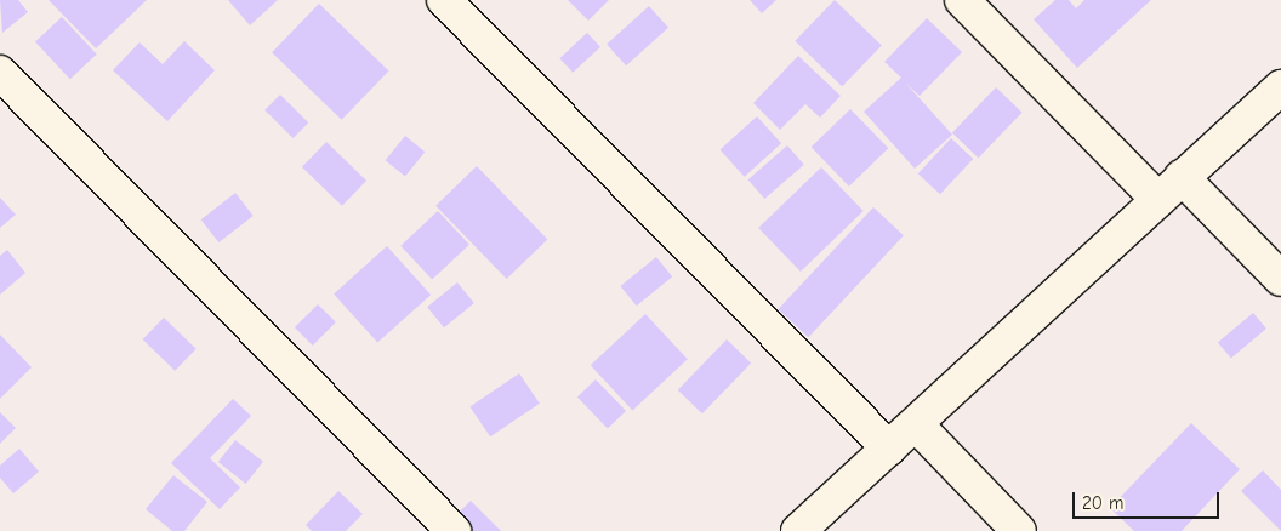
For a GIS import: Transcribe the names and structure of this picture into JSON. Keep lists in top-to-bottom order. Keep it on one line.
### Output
{"scale_bar":"20 m"}
